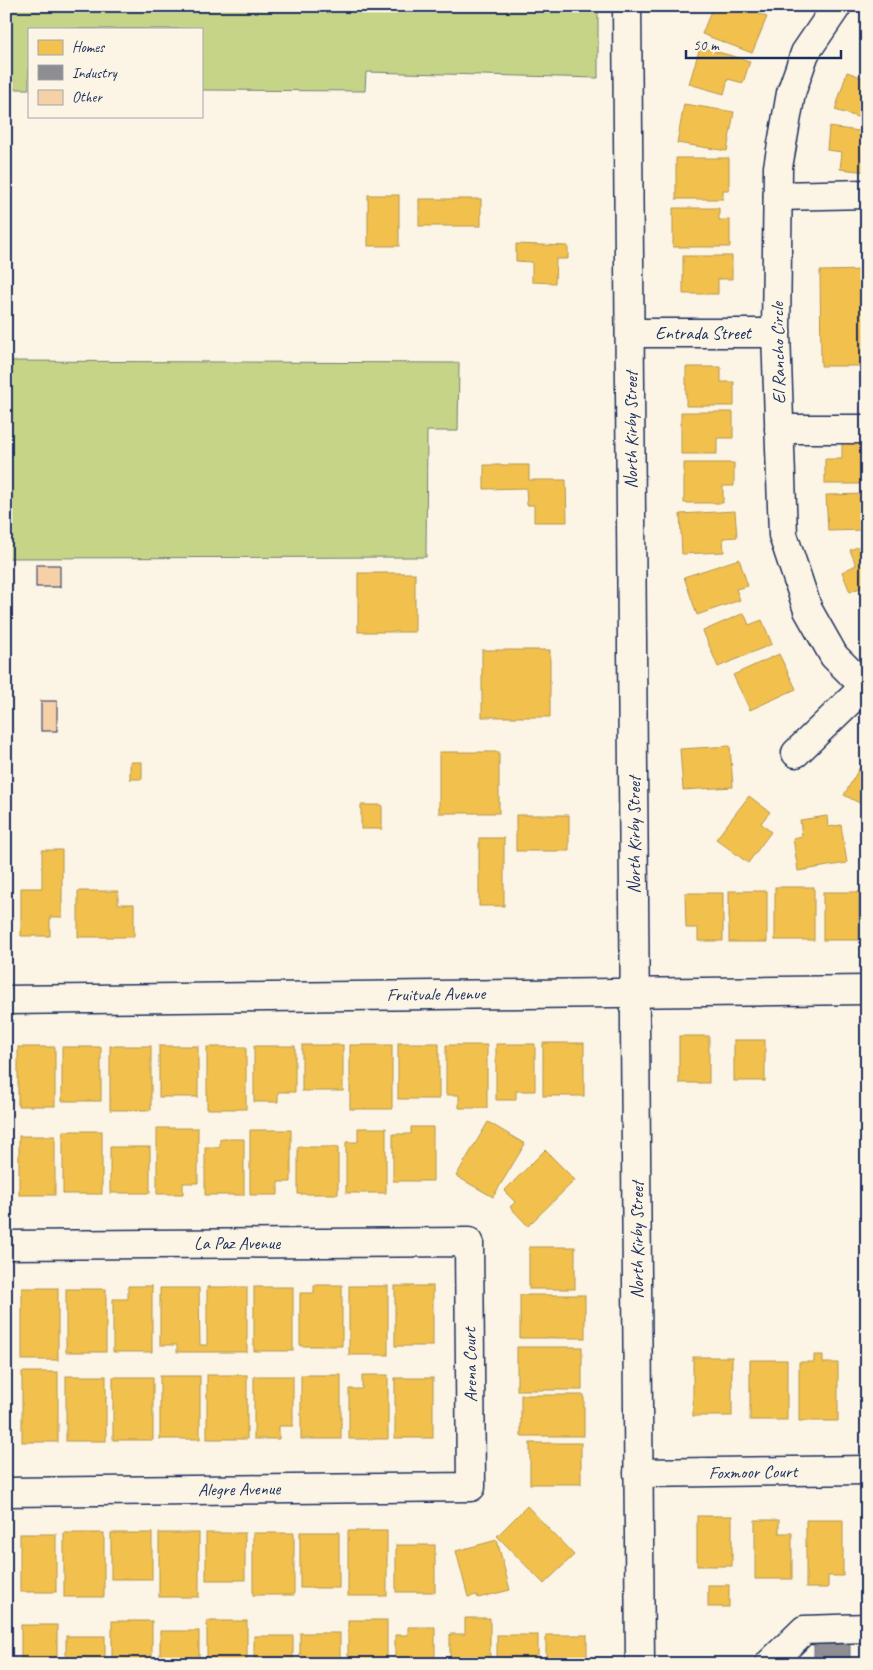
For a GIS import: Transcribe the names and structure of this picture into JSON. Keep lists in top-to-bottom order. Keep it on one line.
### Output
{"streets":{"street":["Entrada Street","El Rancho Circle","North Kirby Street","Fruitvale Avenue","La Paz Avenue","Arena Court","Foxmoor Court","Alegre Avenue"]},"crossings":[["Entrada Street","El Rancho Circle"],["Entrada Street","North Kirby Street"],["North Kirby Street","Fruitvale Avenue"],["North Kirby Street","Foxmoor Court"],["La Paz Avenue","Arena Court"],["Arena Court","Alegre Avenue"]],"legend":["Homes","Industry","Other"],"scale_bar":"50 m"}
